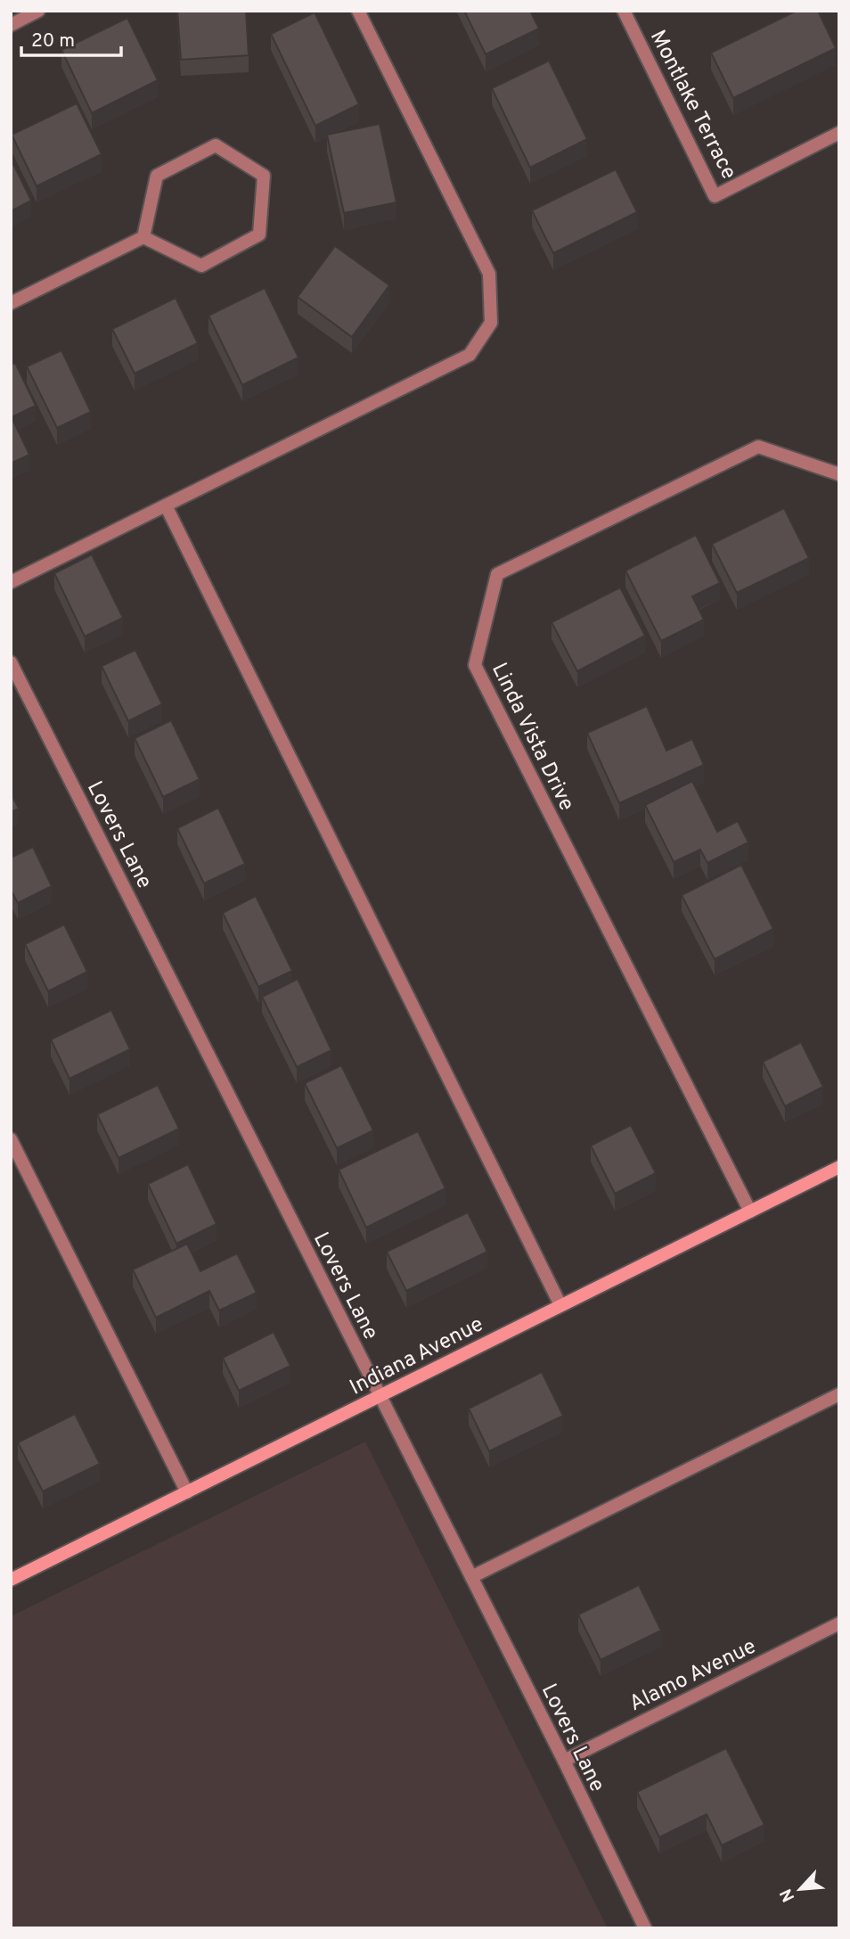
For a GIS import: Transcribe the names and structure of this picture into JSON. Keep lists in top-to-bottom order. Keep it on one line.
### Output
{"streets":{"street":["Montlake Terrace","Linda Vista Drive","Lovers Lane","Indiana Avenue","Alamo Avenue"]},"crossings":[["Linda Vista Drive","Indiana Avenue"],["Lovers Lane","Indiana Avenue"],["Lovers Lane","Alamo Avenue"]],"scale_bar":"20 m","north":"bottom left"}
